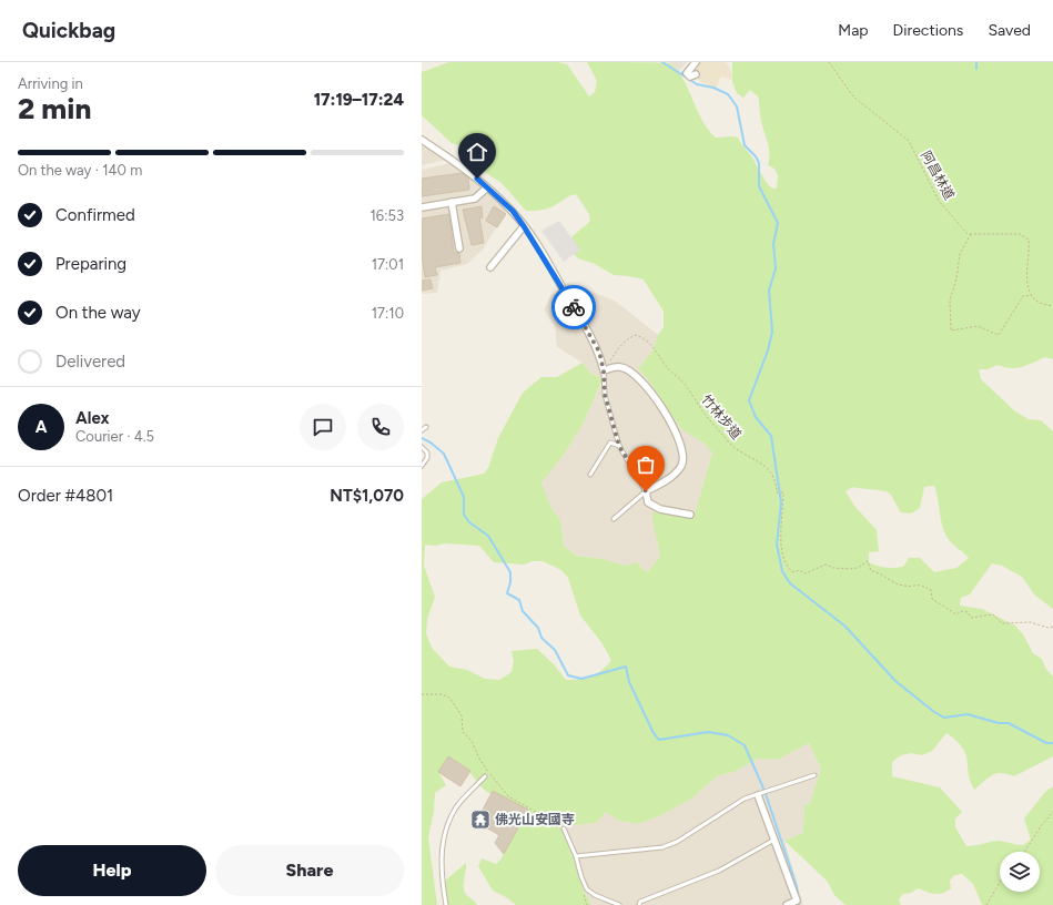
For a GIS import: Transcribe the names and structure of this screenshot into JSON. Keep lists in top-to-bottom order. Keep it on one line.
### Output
{"streets":{"path":["阿昌林道","竹林步道"]},"places":{"temple":["佛光山安國寺"]},"page":{"header":"Quickbag","nav":["Map","Directions","Saved"],"heading":["2 min","Arriving in","17:19–17:24"],"panel":["Alex","Courier · 4.5","Order #4801","NT$1,070"],"bar":"On the way · 140 m","list":[["Confirmed","16:53"],["Preparing","17:01"],["On the way","17:10"],"Delivered"],"round":"A","buttons":["Help","Share"]}}
